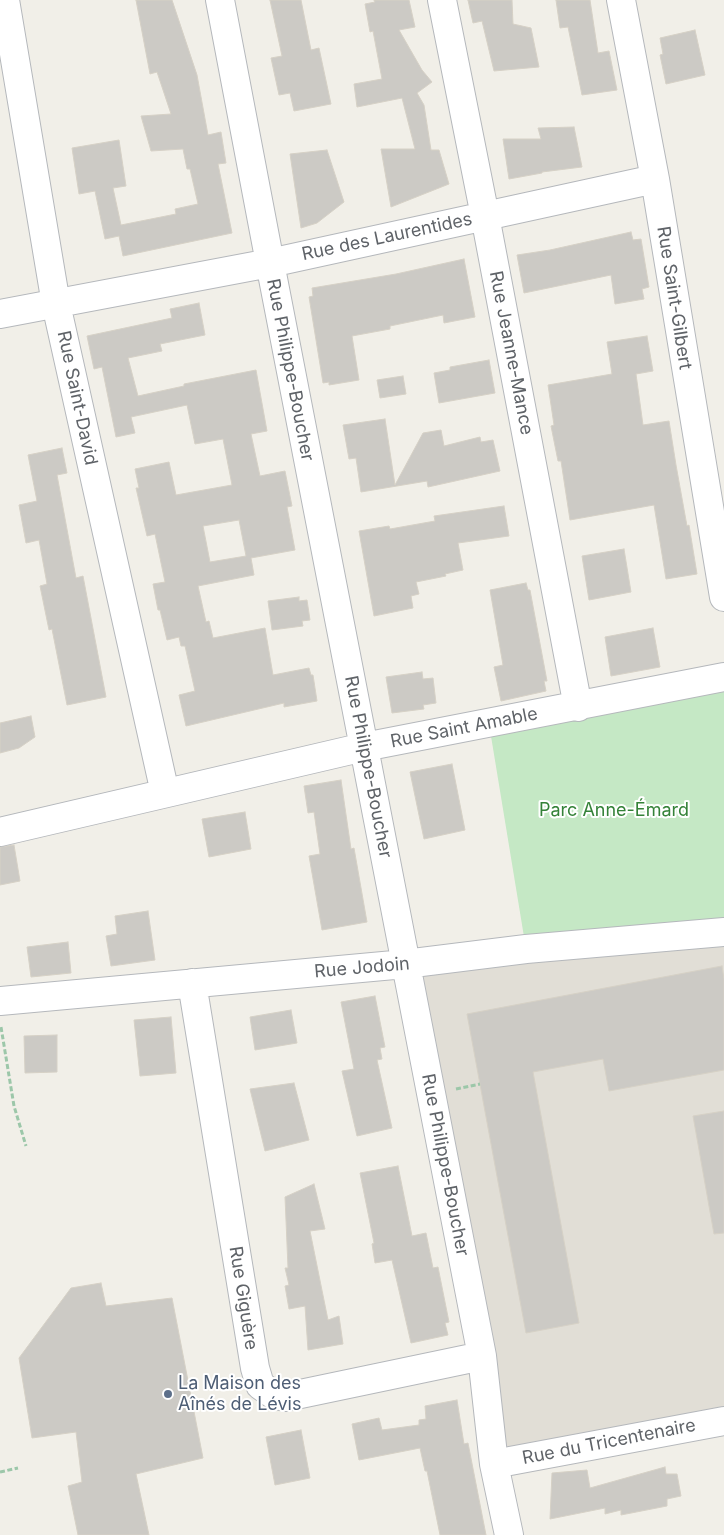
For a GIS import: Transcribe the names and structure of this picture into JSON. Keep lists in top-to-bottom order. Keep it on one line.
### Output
{"streets":{"street":["Rue des Laurentides","Rue Saint-Gilbert","Rue Jeanne-Mance","Rue Philippe-Boucher","Rue Saint-David","Rue Saint Amable","Rue Jodoin","Rue Giguère","Rue du Tricentenaire"]},"crossings":[["Rue des Laurentides","Rue Saint-Gilbert"],["Rue des Laurentides","Rue Jeanne-Mance"],["Rue des Laurentides","Rue Philippe-Boucher"],["Rue des Laurentides","Rue Saint-David"],["Rue Jeanne-Mance","Rue Saint Amable"],["Rue Philippe-Boucher","Rue Saint Amable"],["Rue Philippe-Boucher","Rue Jodoin"],["Rue Philippe-Boucher","Rue Giguère"],["Rue Philippe-Boucher","Rue du Tricentenaire"],["Rue Saint-David","Rue Saint Amable"],["Rue Jodoin","Rue Giguère"]],"parks":["Parc Anne-Émard"],"places":["La Maison des Aînés de Lévis"]}
